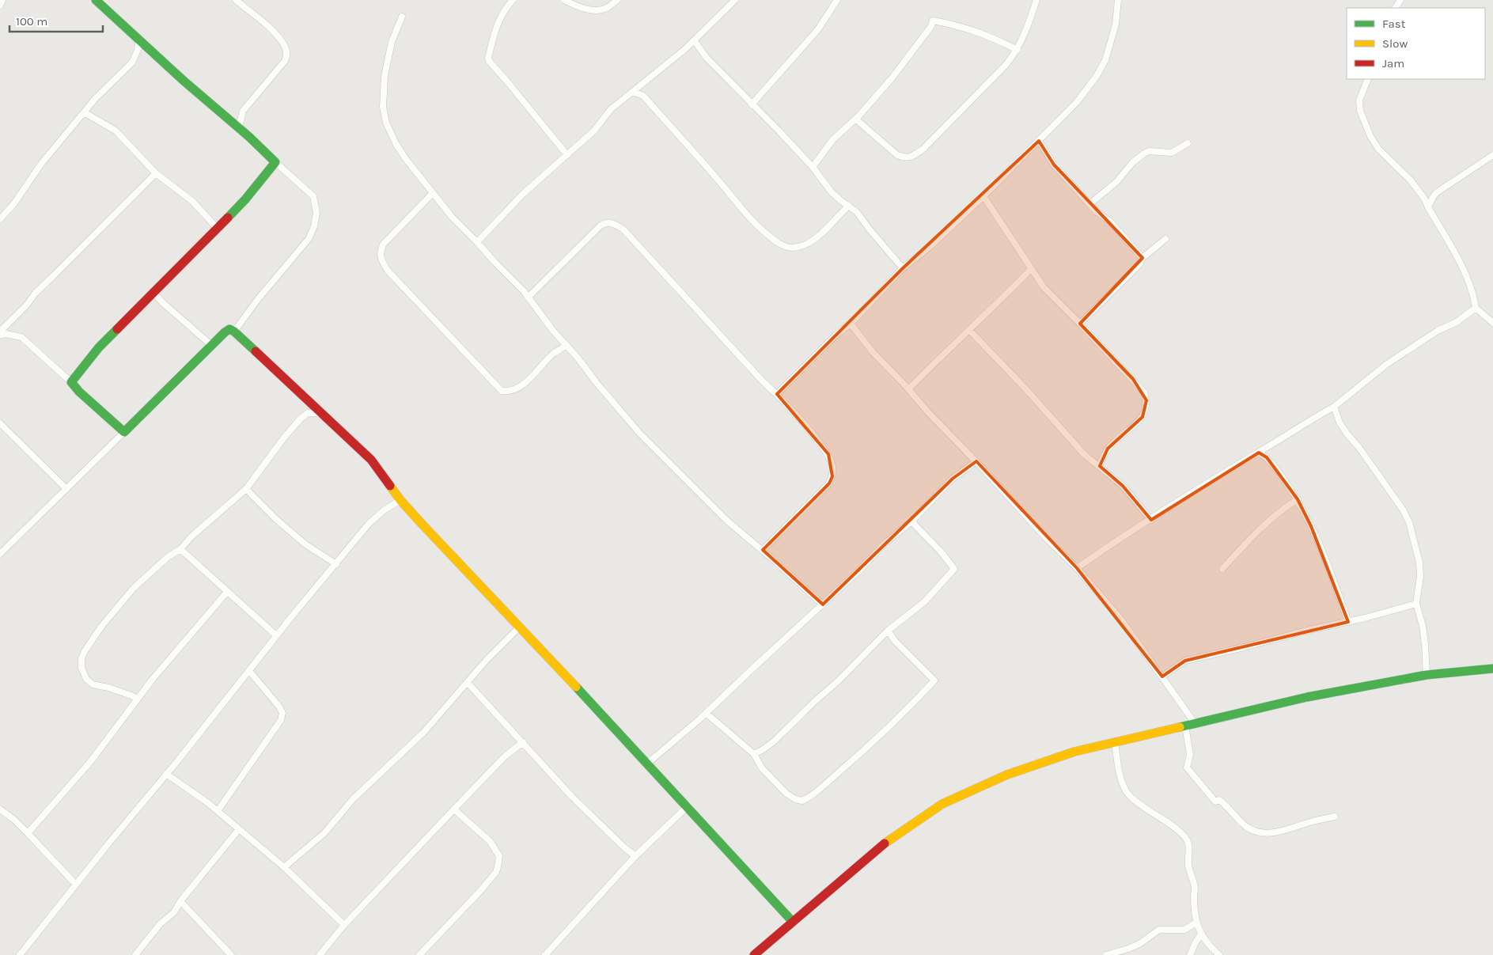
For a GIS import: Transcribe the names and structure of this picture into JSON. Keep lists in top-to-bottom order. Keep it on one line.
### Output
{"legend":["Fast","Slow","Jam"],"scale_bar":"100 m"}
